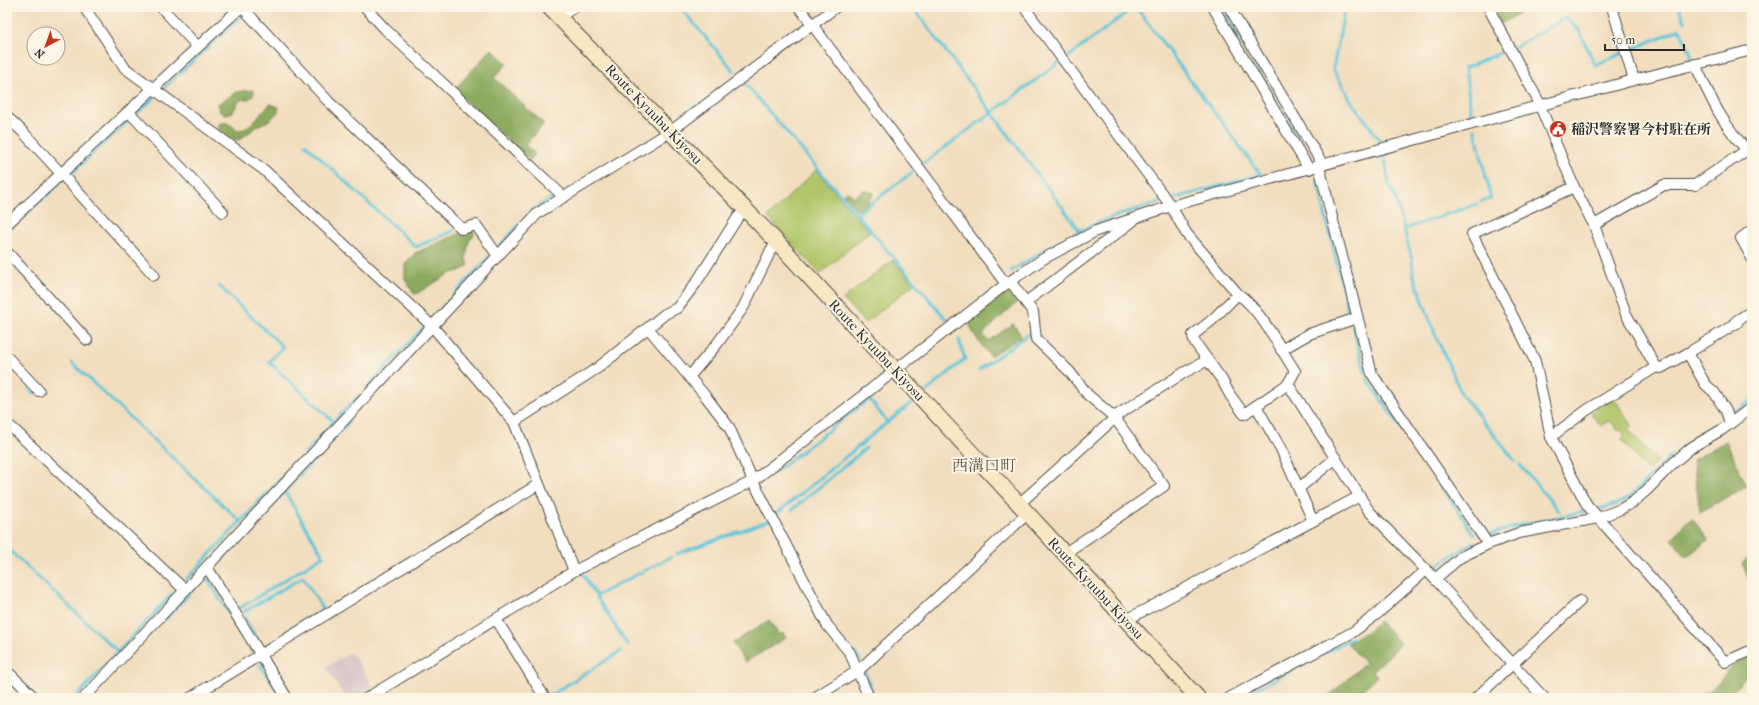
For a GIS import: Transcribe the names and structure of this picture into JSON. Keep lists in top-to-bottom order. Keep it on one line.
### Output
{"streets":{"main road":["Route Kyuubu-Kiyosu"]},"districts":["西溝口町"],"places":{"public building":["稲沢警察署今村駐在所"]},"scale_bar":"50 m","north":"bottom left"}
